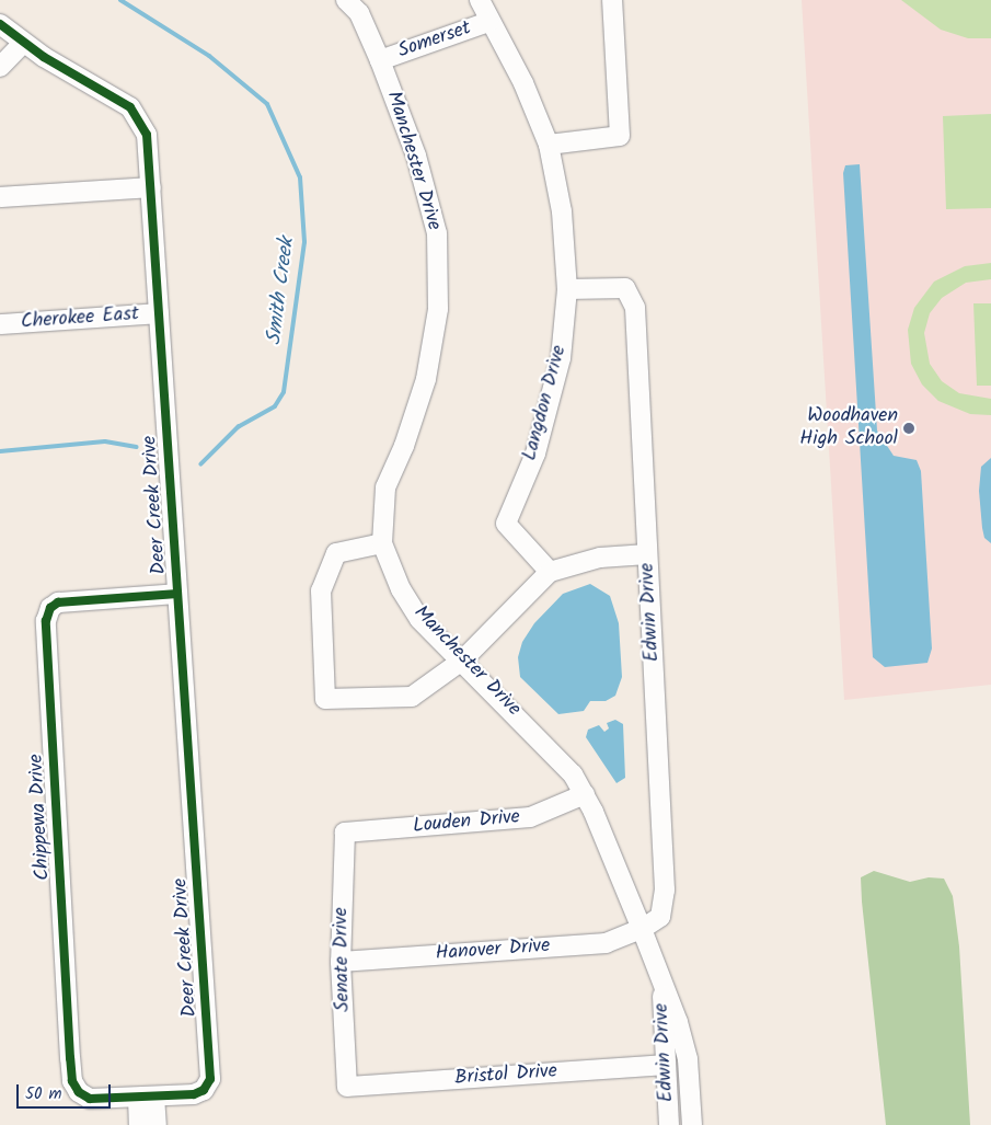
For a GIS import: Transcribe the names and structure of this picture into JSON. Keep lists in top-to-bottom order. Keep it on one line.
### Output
{"streets":{"street":["Somerset","Manchester Drive","Cherokee East","Langdon Drive","Deer Creek Drive","Edwin Drive","Chippewa Drive","Louden Drive","Hanover Drive","Senate Drive","Bristol Drive"]},"crossings":[["Somerset","Manchester Drive"],["Somerset","Langdon Drive"],["Manchester Drive","Edwin Drive"],["Manchester Drive","Louden Drive"],["Manchester Drive","Hanover Drive"],["Cherokee East","Deer Creek Drive"],["Langdon Drive","Edwin Drive"],["Deer Creek Drive","Chippewa Drive"],["Edwin Drive","Hanover Drive"],["Edwin Drive","Bristol Drive"],["Louden Drive","Senate Drive"],["Hanover Drive","Senate Drive"],["Senate Drive","Bristol Drive"]],"water":["Smith Creek"],"places":["Woodhaven High School"],"scale_bar":"50 m"}
